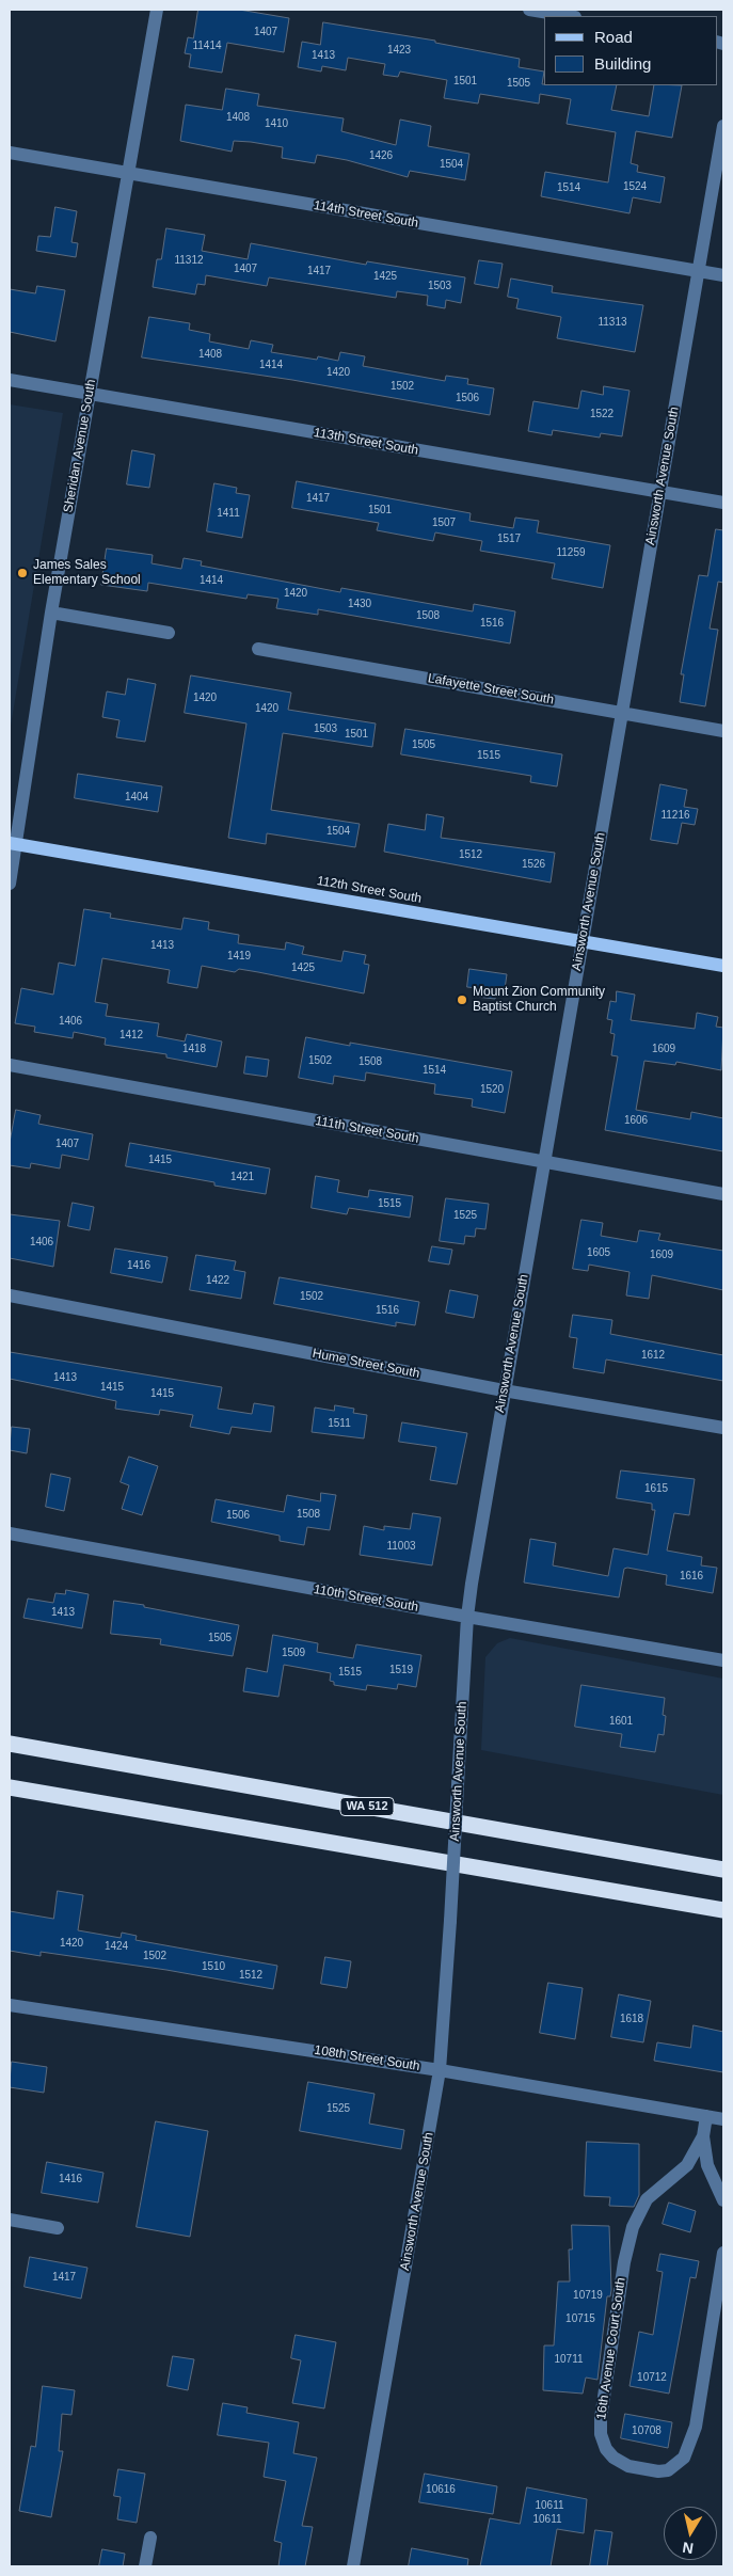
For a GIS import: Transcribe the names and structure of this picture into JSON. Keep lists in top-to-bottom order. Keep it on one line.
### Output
{"streets":{"highway":["WA 512"],"main road":["112th Street South"],"street":["114th Street South","113th Street South","Sheridan Avenue South","Ainsworth Avenue South","Lafayette Street South","111th Street South","Hume Street South","110th Street South","108th Street South","16th Avenue Court South"]},"crossings":[["114th Street South","Sheridan Avenue South"],["114th Street South","Ainsworth Avenue South"],["113th Street South","Sheridan Avenue South"],["113th Street South","Ainsworth Avenue South"],["Sheridan Avenue South","112th Street South"],["Ainsworth Avenue South","Lafayette Street South"],["Ainsworth Avenue South","112th Street South"],["Ainsworth Avenue South","111th Street South"],["Ainsworth Avenue South","Hume Street South"],["Ainsworth Avenue South","110th Street South"],["Ainsworth Avenue South","108th Street South"],["108th Street South","16th Avenue Court South"]],"places":["James Sales Elementary School","Mount Zion Community Baptist Church"],"house_numbers":["1407","11414","1423","1413","1501","1505","1408","1410","1426","1504","1524","1514","11312","1407","1417","1425","1503","11313","1408","1414","1420","1502","1506","1522","1417","1501","1411","1507","1517","11259","1414","1420","1430","1508","1516","1420","1420","1503","1501","1505","1515","1404","11216","1504","1512","1526","1413","1419","1425","1406","1412","1418","1609","1502","1508","1514","1520","1606","1407","1415","1421","1515","1525","1406","1605","1609","1416","1422","1502","1516","1612","1413","1415","1415","1511","1615","1508","1506","11003","1616","1413","1505","1509","1519","1515","1601","1420","1424","1502","1510","1512","1618","1525","1416","1417","10719","10715","10711","10712","10708","10616","10611","10611"],"legend":["Road","Building"],"north":"bottom"}
